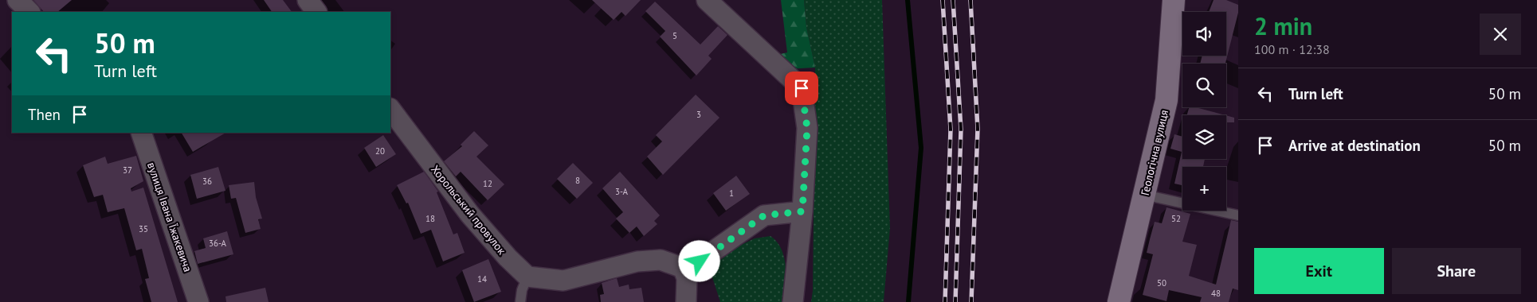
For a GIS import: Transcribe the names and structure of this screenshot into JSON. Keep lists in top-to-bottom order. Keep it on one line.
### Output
{"streets":{"street":["Геологічна вулиця","Хорольський провулок","вулиця Івана Їжакевича"]},"house_numbers":["5","3","20","37","8","36","12","3-А","1","18","52","35","36-А","14","50","48"],"page":{"heading":["2 min","100 m · 12:38"],"map_buttons":"+","turn":["50 m","Turn left"],"list":[{"name":"Turn left","value":"50 m"},{"name":"Arrive at destination","value":"50 m"}],"then":"Then","buttons":["Exit","Share"]}}
